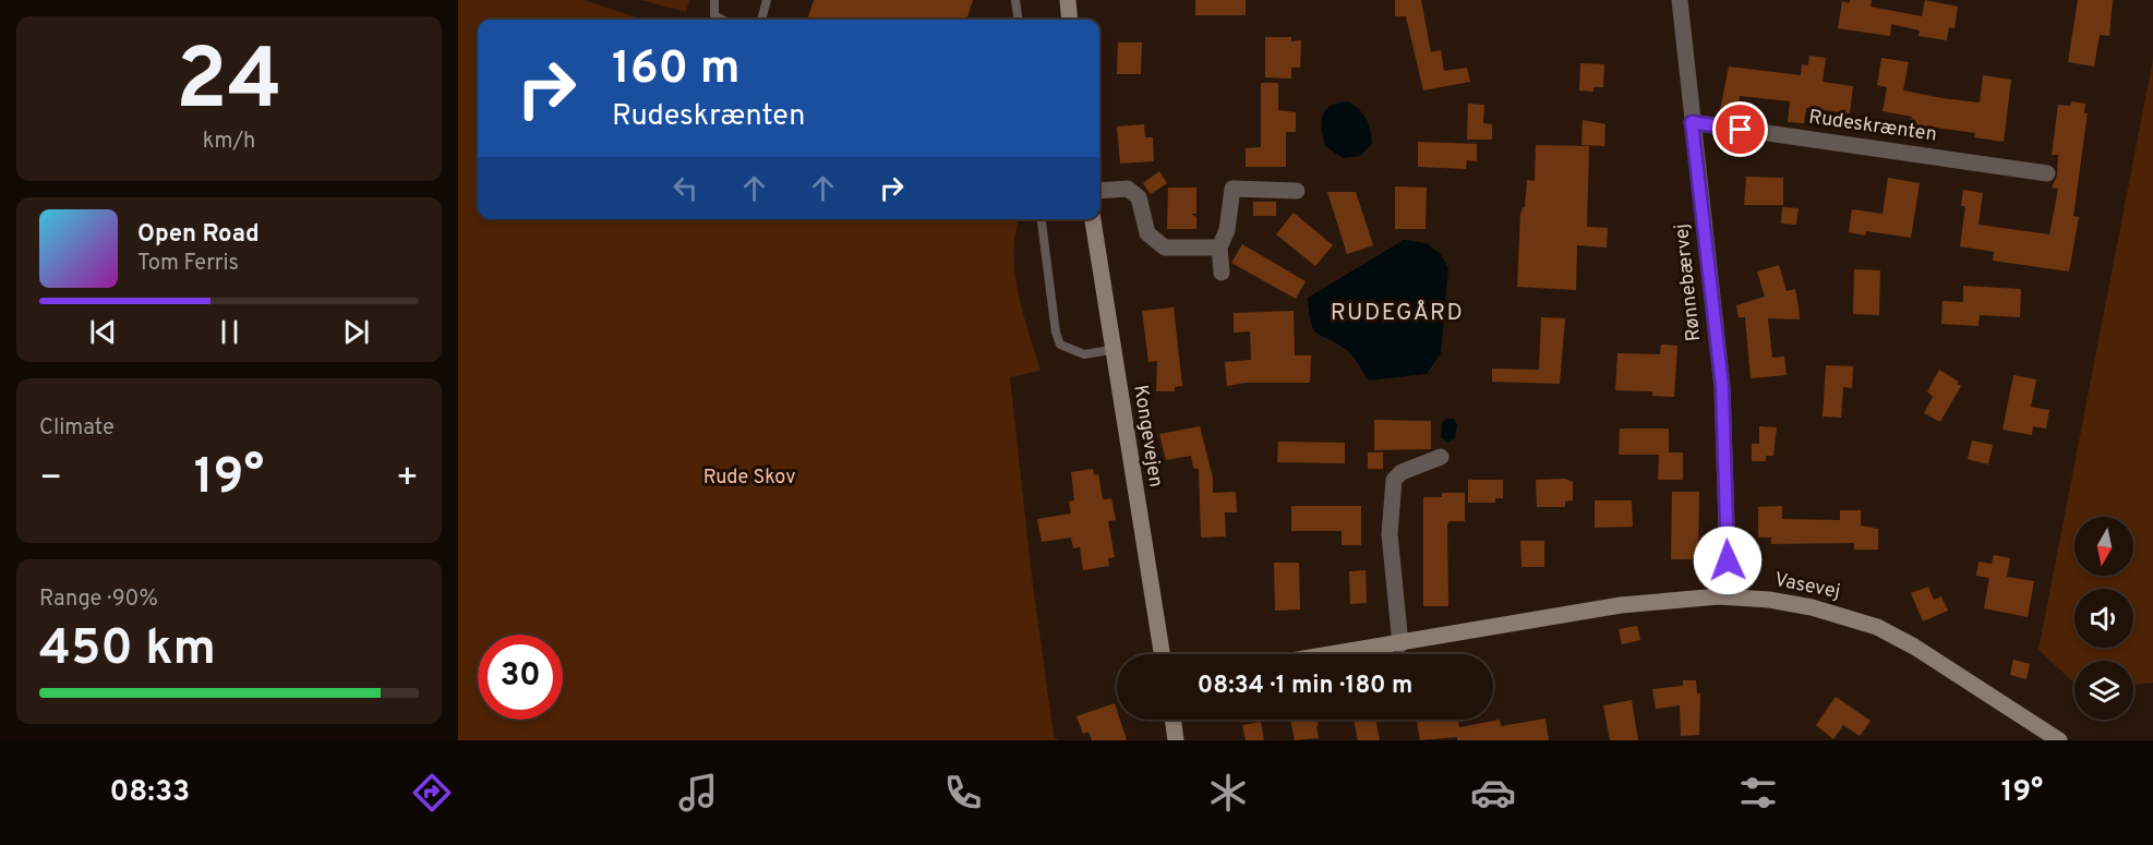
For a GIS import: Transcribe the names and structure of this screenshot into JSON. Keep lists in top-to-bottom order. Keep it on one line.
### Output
{"streets":{"street":["Rudeskrænten","Rønnebærvej","Kongevejen","Vasevej"]},"crossings":[["Rudeskrænten","Rønnebærvej"]],"districts":["RUDEGÅRD"],"parks":["Rude Skov"],"north":"bottom","page":{"tile":[["24","km/h"],"Climate",["Range · 90%","450 km"]],"turn":["160 m","Rudeskrænten"],"song":["Open Road","Tom Ferris"],"heat":["−","19°","+"],"limit":"30","trip":"08:34 · 1 min · 180 m","tabs":["08:33","19°"]}}
